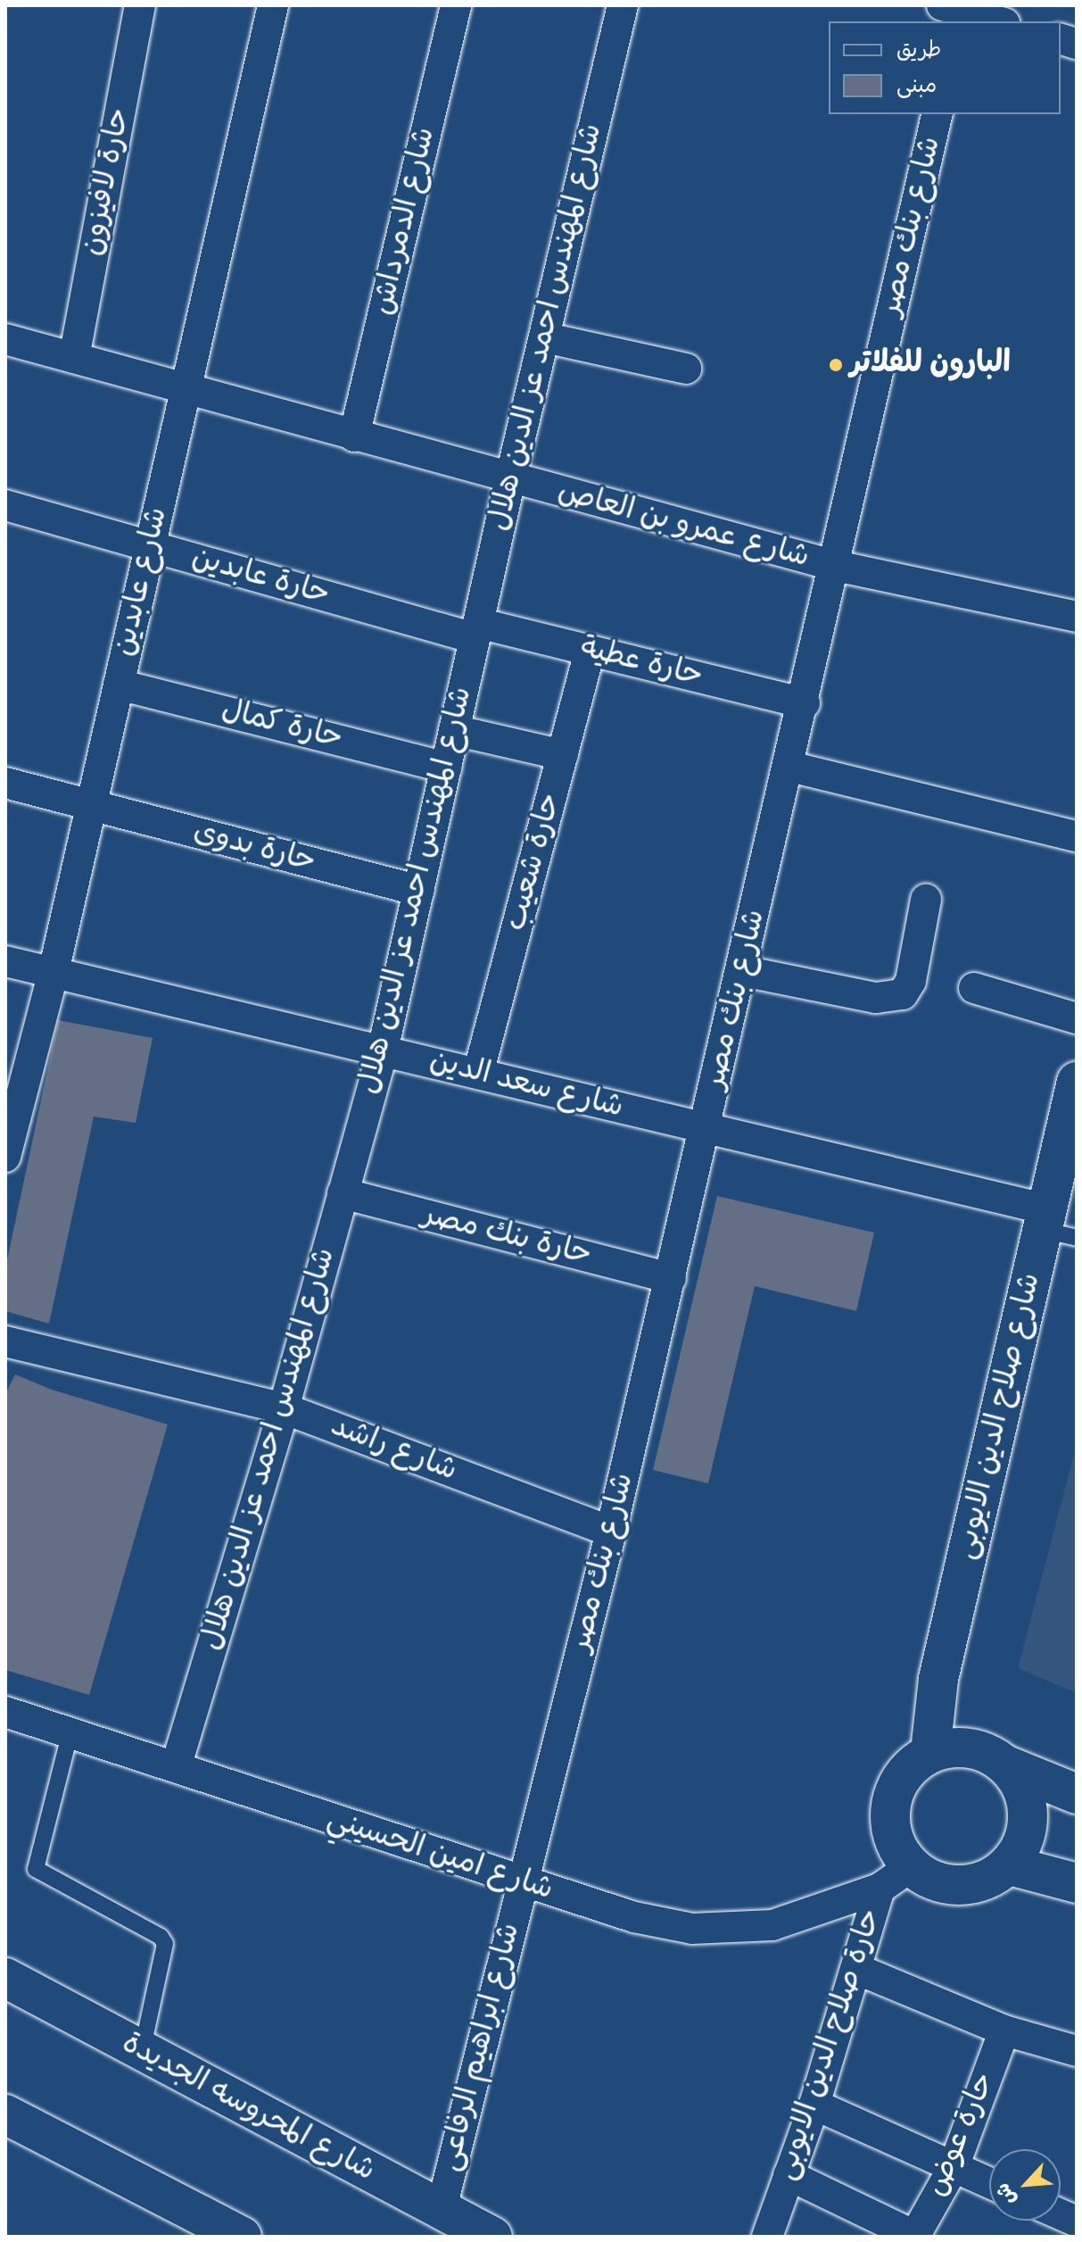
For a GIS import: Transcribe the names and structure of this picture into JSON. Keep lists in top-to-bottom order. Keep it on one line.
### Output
{"streets":{"street":["حارة لافيزون","شارع الدمرداش","شارع بنك مصر","شارع المهندس احمد عز الدين هلال","شارع عمرو بن العاص","حارة عابدين","شارع عابدين","حارة عطية","حارة كمال","حارة بدوى","حارة شعيب","شارع سعد الدين","حارة بنك مصر","شارع صلاح الدين الايوبى","شارع راشد","شارع امين الحسيني","حارة صلاح الدين الايوبى","شارع ابراهيم الرفاعى","شارع المحروسه الجديدة","حارة عوض"]},"crossings":[["حارة لافيزون","شارع عمرو بن العاص"],["شارع الدمرداش","شارع عمرو بن العاص"],["شارع بنك مصر","شارع عمرو بن العاص"],["شارع بنك مصر","حارة عطية"],["شارع بنك مصر","شارع سعد الدين"],["شارع بنك مصر","حارة بنك مصر"],["شارع بنك مصر","شارع راشد"],["شارع بنك مصر","شارع امين الحسيني"],["شارع بنك مصر","شارع ابراهيم الرفاعى"],["شارع المهندس احمد عز الدين هلال","شارع عمرو بن العاص"],["شارع المهندس احمد عز الدين هلال","حارة عابدين"],["شارع المهندس احمد عز الدين هلال","حارة عطية"],["شارع المهندس احمد عز الدين هلال","حارة كمال"],["شارع المهندس احمد عز الدين هلال","حارة بدوى"],["شارع المهندس احمد عز الدين هلال","شارع سعد الدين"],["شارع المهندس احمد عز الدين هلال","حارة بنك مصر"],["شارع المهندس احمد عز الدين هلال","شارع راشد"],["شارع المهندس احمد عز الدين هلال","شارع امين الحسيني"],["شارع عمرو بن العاص","شارع عابدين"],["حارة عابدين","شارع عابدين"],["حارة عابدين","حارة عطية"],["شارع عابدين","حارة كمال"],["شارع عابدين","حارة بدوى"],["شارع عابدين","شارع سعد الدين"],["حارة عطية","حارة شعيب"],["حارة شعيب","شارع سعد الدين"],["شارع سعد الدين","شارع صلاح الدين الايوبى"],["شارع صلاح الدين الايوبى","شارع امين الحسيني"],["شارع صلاح الدين الايوبى","حارة صلاح الدين الايوبى"],["شارع امين الحسيني","حارة صلاح الدين الايوبى"],["شارع امين الحسيني","شارع ابراهيم الرفاعى"],["شارع ابراهيم الرفاعى","شارع المحروسه الجديدة"]],"places":["البارون للفلاتر"],"legend":["طريق","مبنى"],"north":"bottom left"}
